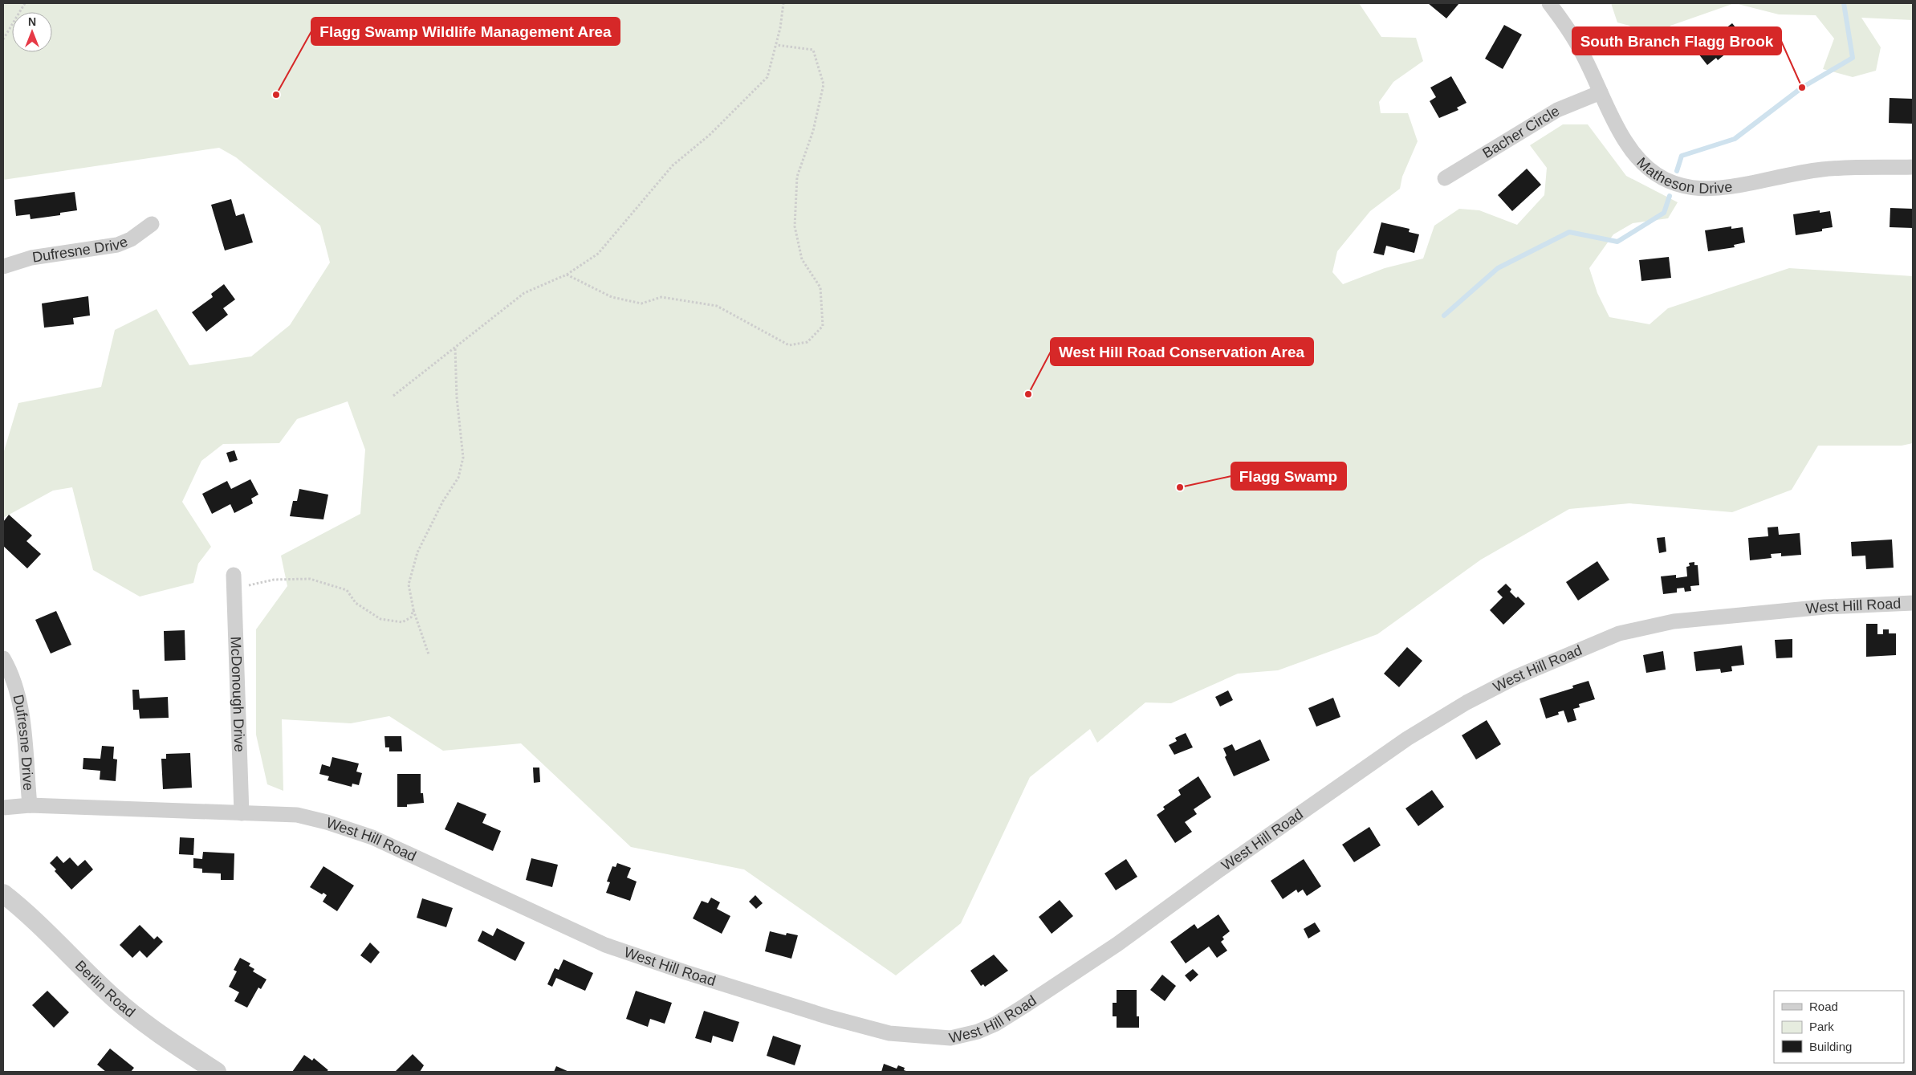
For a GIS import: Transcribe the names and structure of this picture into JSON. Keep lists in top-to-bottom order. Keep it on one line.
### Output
{"streets":{"street":["Bacher Circle","Matheson Drive","Dufresne Drive","West Hill Road","McDonough Drive","Berlin Road"]},"crossings":[["Bacher Circle","Matheson Drive"],["Dufresne Drive","West Hill Road"],["West Hill Road","McDonough Drive"]],"places":["South Branch Flagg Brook","Flagg Swamp Wildlife Management Area","West Hill Road Conservation Area","Flagg Swamp"],"legend":["Road","Park","Building"],"north":"top"}
